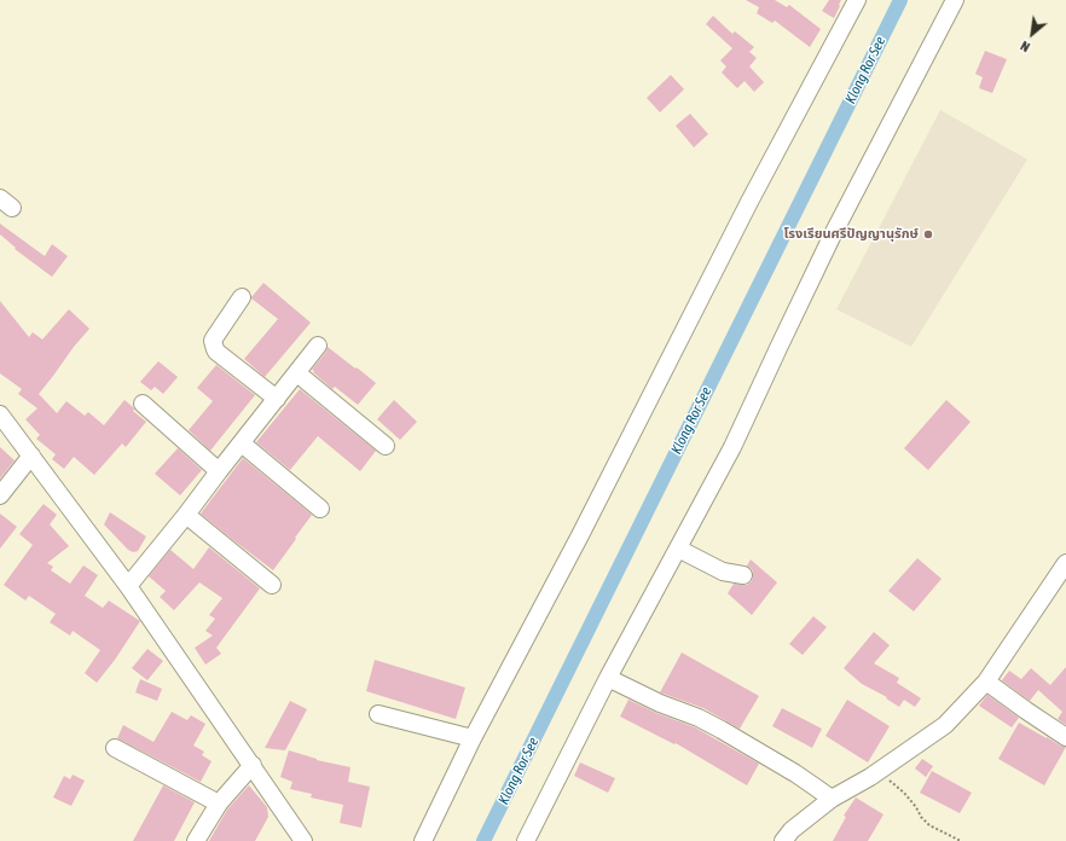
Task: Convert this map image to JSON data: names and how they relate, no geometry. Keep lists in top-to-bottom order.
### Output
{
  "water": ["Klong Ror See"],
  "places": ["โรงเรียนศรีปัญญานุรักษ์"],
  "north": "bottom left"
}
